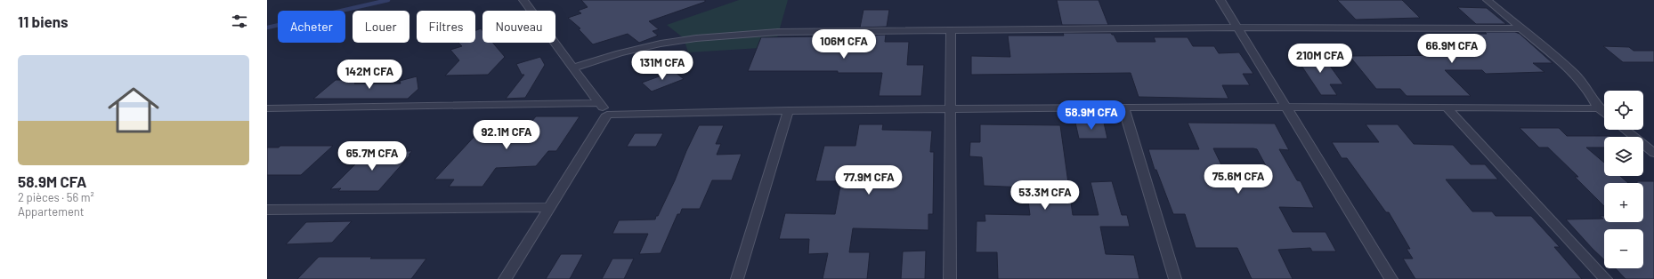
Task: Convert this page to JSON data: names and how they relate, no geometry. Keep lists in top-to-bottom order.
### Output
{
  "page": {
    "heading": "11 biens",
    "chip": [
      "Acheter",
      "Louer",
      "Filtres",
      "Nouveau"
    ],
    "price": [
      "106M CFA",
      "66.9M CFA",
      "210M CFA",
      "131M CFA",
      "142M CFA",
      "58.9M CFA",
      "92.1M CFA",
      "65.7M CFA",
      "75.6M CFA",
      "77.9M CFA",
      "53.3M CFA"
    ],
    "list": [
      {
        "name": "58.9M CFA",
        "note": "2 pièces · 56 m² · Appartement"
      }
    ],
    "map_buttons": ["+", "−"]
  }
}
